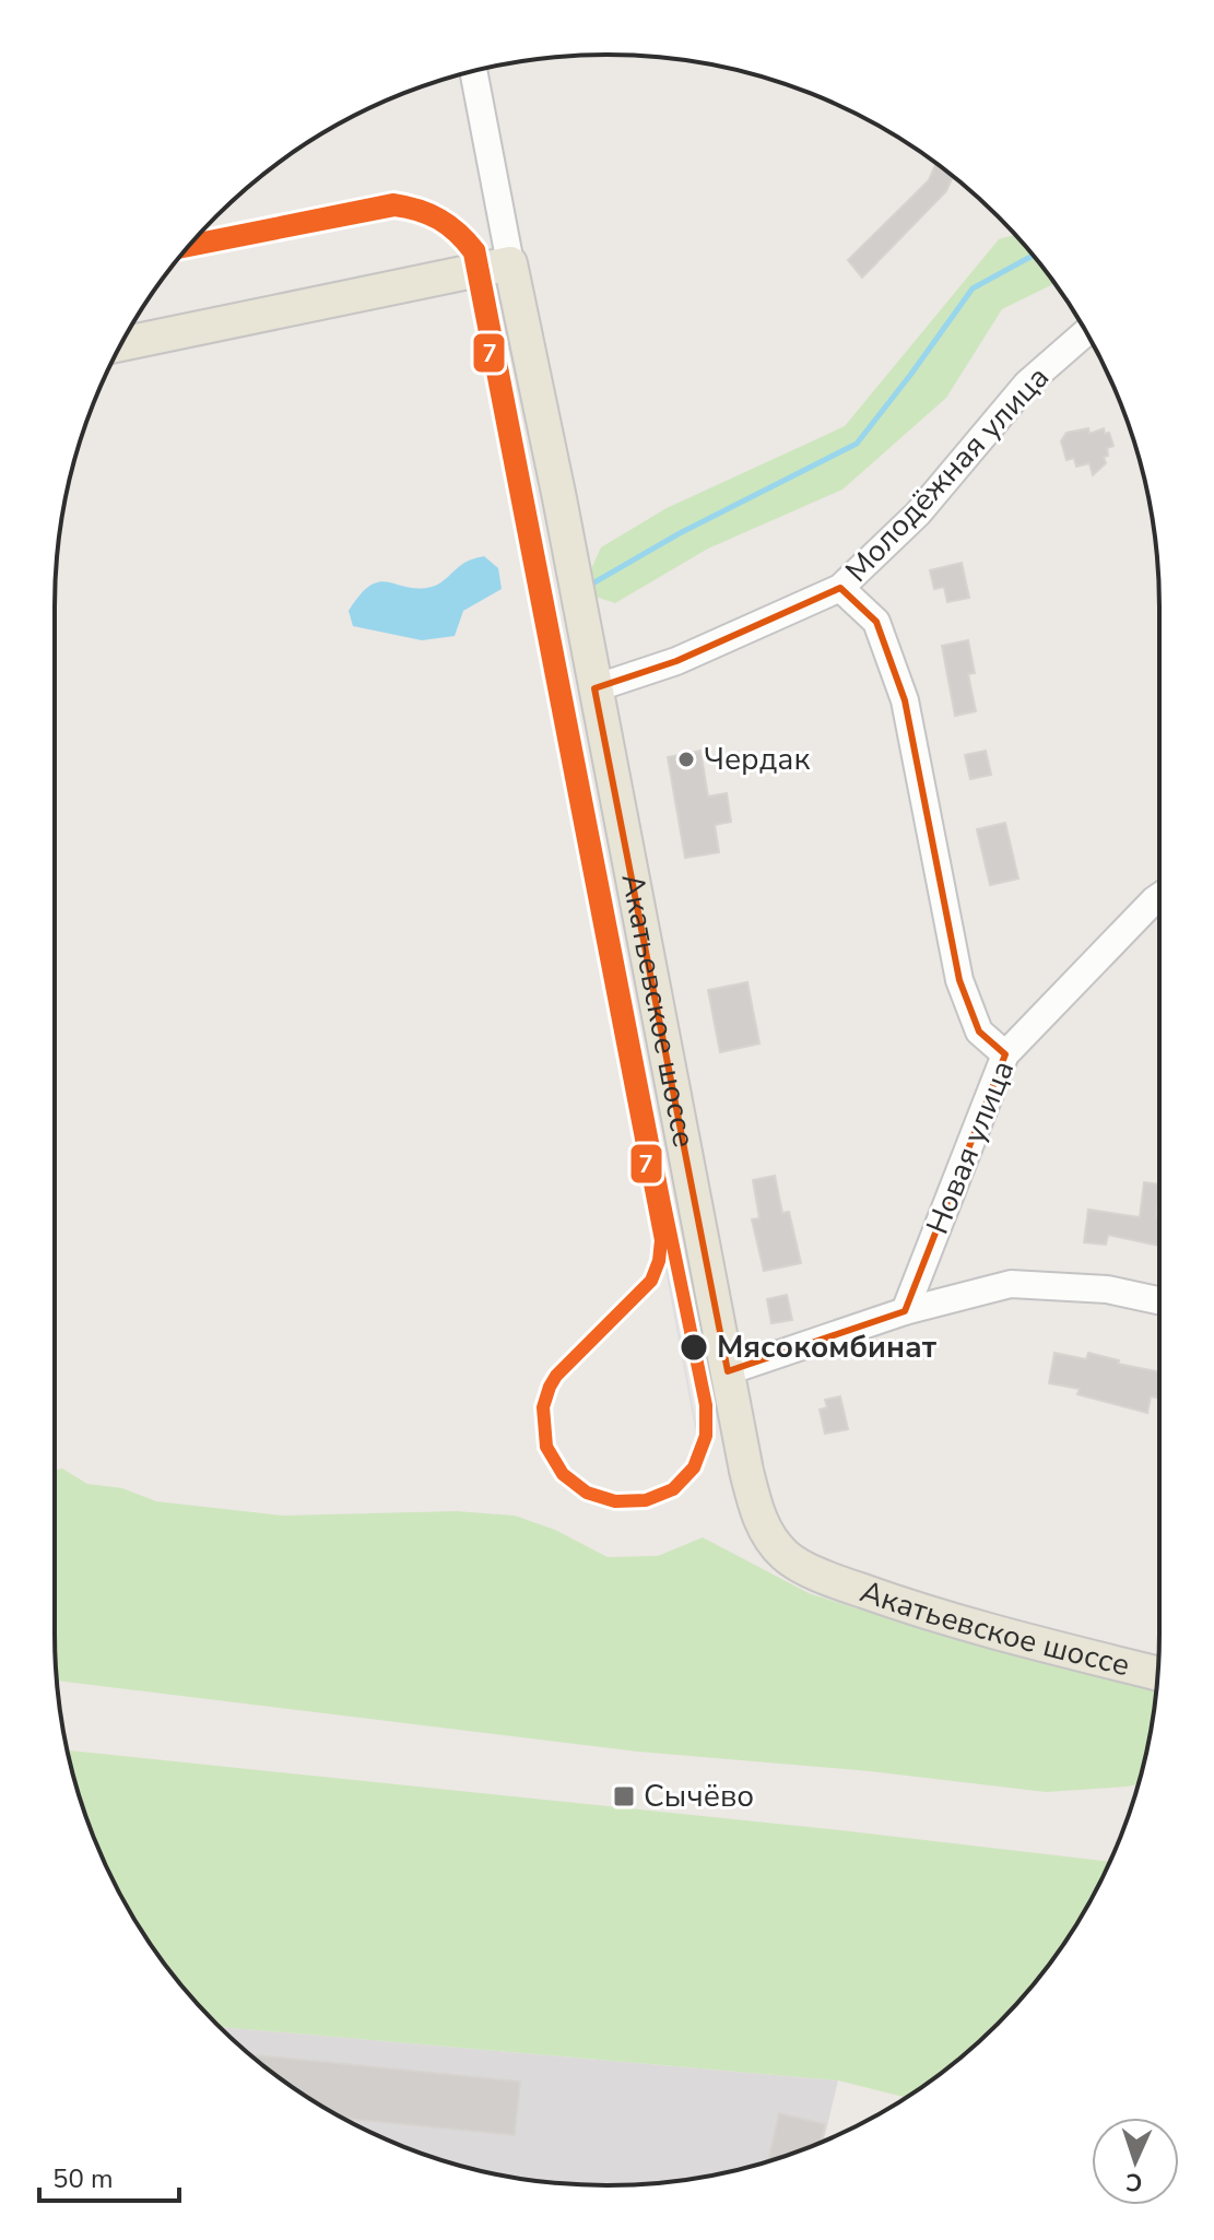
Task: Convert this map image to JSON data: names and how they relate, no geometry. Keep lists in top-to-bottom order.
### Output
{
  "streets": {
    "main road": ["Акатьевское шоссе"],
    "street": ["Молодёжная улица", "Новая улица"]
  },
  "crossings": [
    ["Молодёжная улица", "Акатьевское шоссе"]
  ],
  "places": {
    "other": ["Чердак", "Мясокомбинат"],
    "transit": ["Сычёво"]
  },
  "lines": ["transit line 7"],
  "scale_bar": "50 m",
  "north": "bottom"
}
